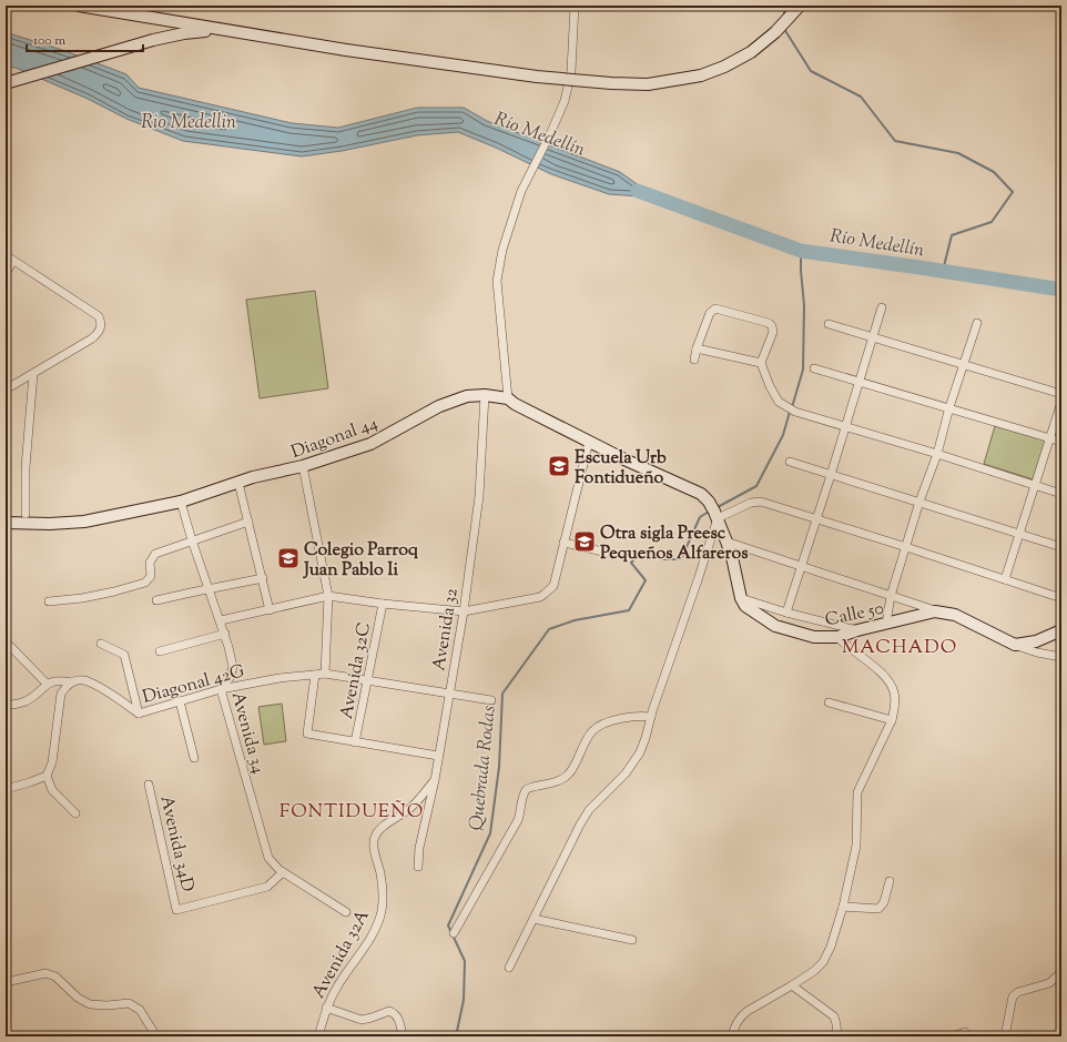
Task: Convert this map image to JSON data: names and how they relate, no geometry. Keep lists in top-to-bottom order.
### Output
{
  "streets": {
    "main road": ["Diagonal 44", "Calle 50"],
    "street": [
      "Avenida 32",
      "Avenida 32C",
      "Diagonal 42G",
      "Avenida 34",
      "Avenida 34D",
      "Avenida 32A"
    ]
  },
  "crossings": [
    ["Diagonal 44", "Avenida 32"],
    ["Diagonal 44", "Avenida 34"],
    ["Avenida 32", "Diagonal 42G"],
    ["Avenida 32", "Avenida 32A"],
    ["Avenida 32C", "Diagonal 42G"],
    ["Diagonal 42G", "Avenida 34"],
    ["Avenida 34", "Avenida 34D"]
  ],
  "districts": ["MACHADO", "FONTIDUEÑO"],
  "water": ["Rio Medellin", "Río Medellín", "Quebrada Rodas"],
  "places": {
    "school or university": ["Escuela Urb Fontidueño", "Otra sigla Preesc Pequeños Alfareros", "Colegio Parroq Juan Pablo Ii"]
  },
  "scale_bar": "100 m"
}
